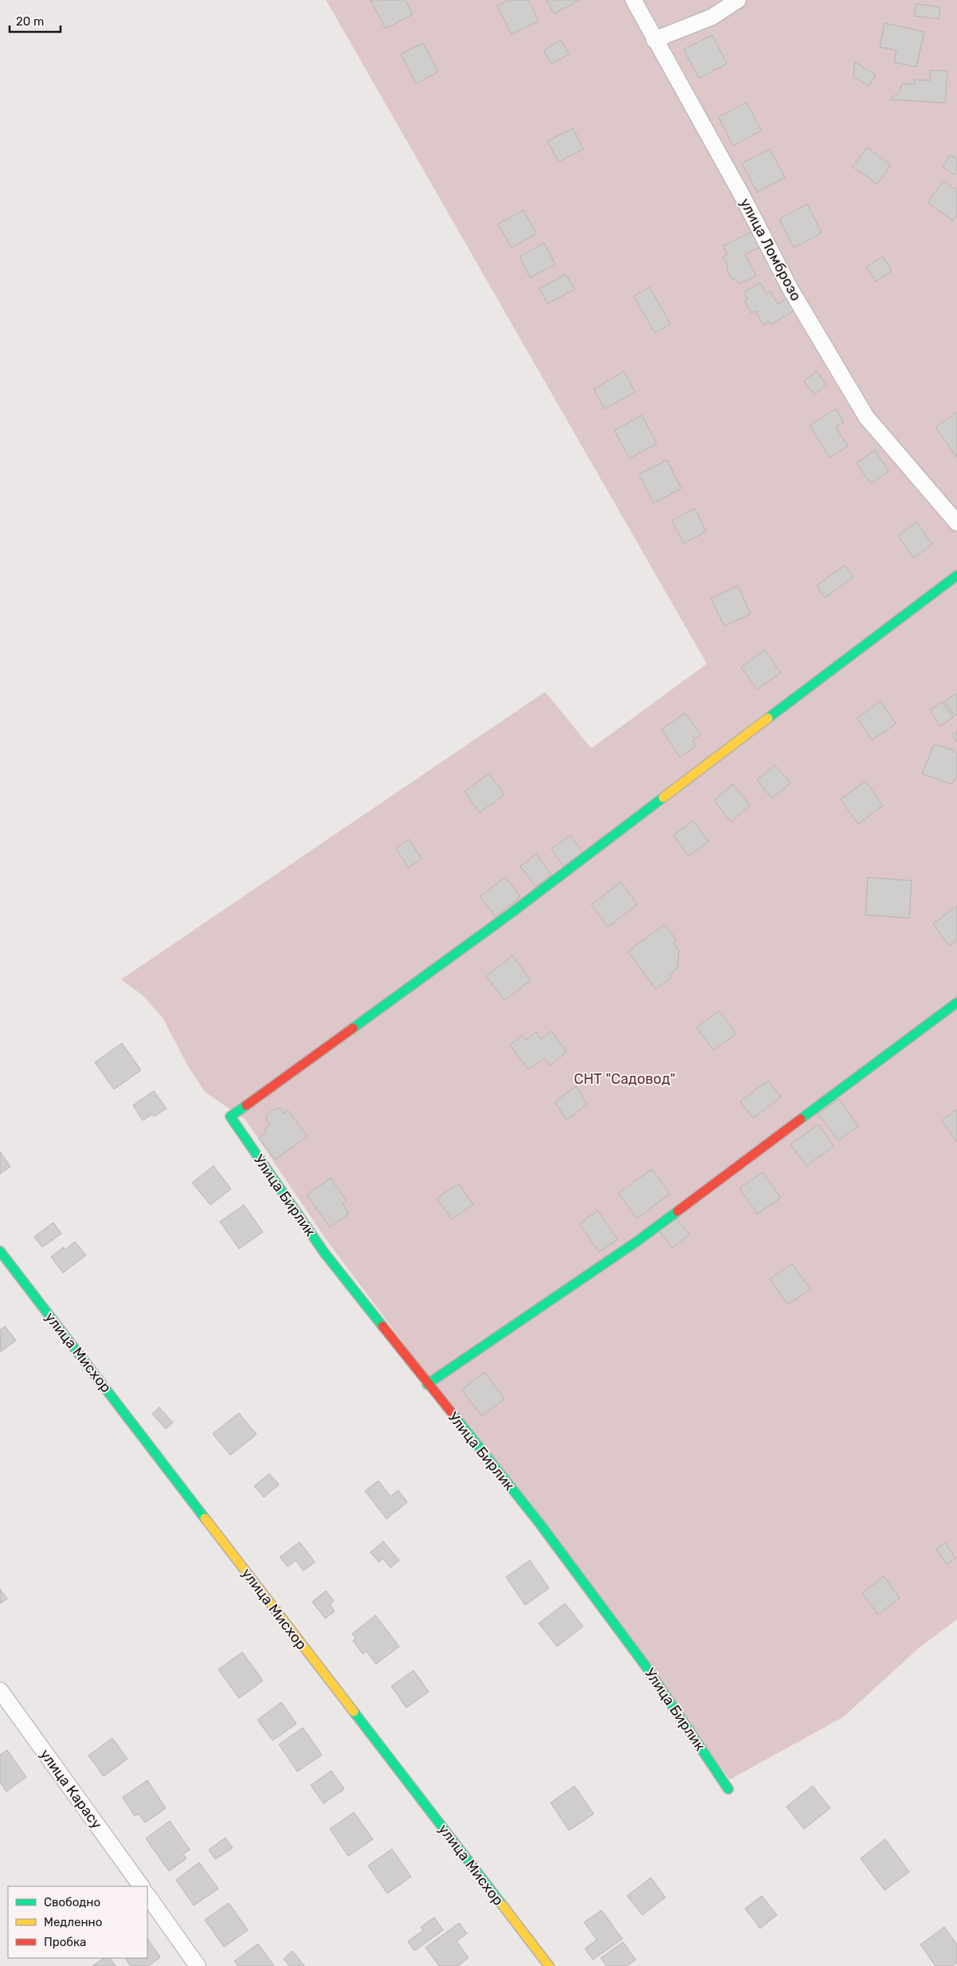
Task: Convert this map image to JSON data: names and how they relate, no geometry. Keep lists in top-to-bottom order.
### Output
{
  "streets": {
    "street": [
      "улица Ломброзо",
      "Улица Бирлик",
      "улица Мисхор",
      "улица Карасу"
    ]
  },
  "parks": ["СНТ \"Садовод\""],
  "legend": ["Свободно", "Медленно", "Пробка"],
  "scale_bar": "20 m"
}
